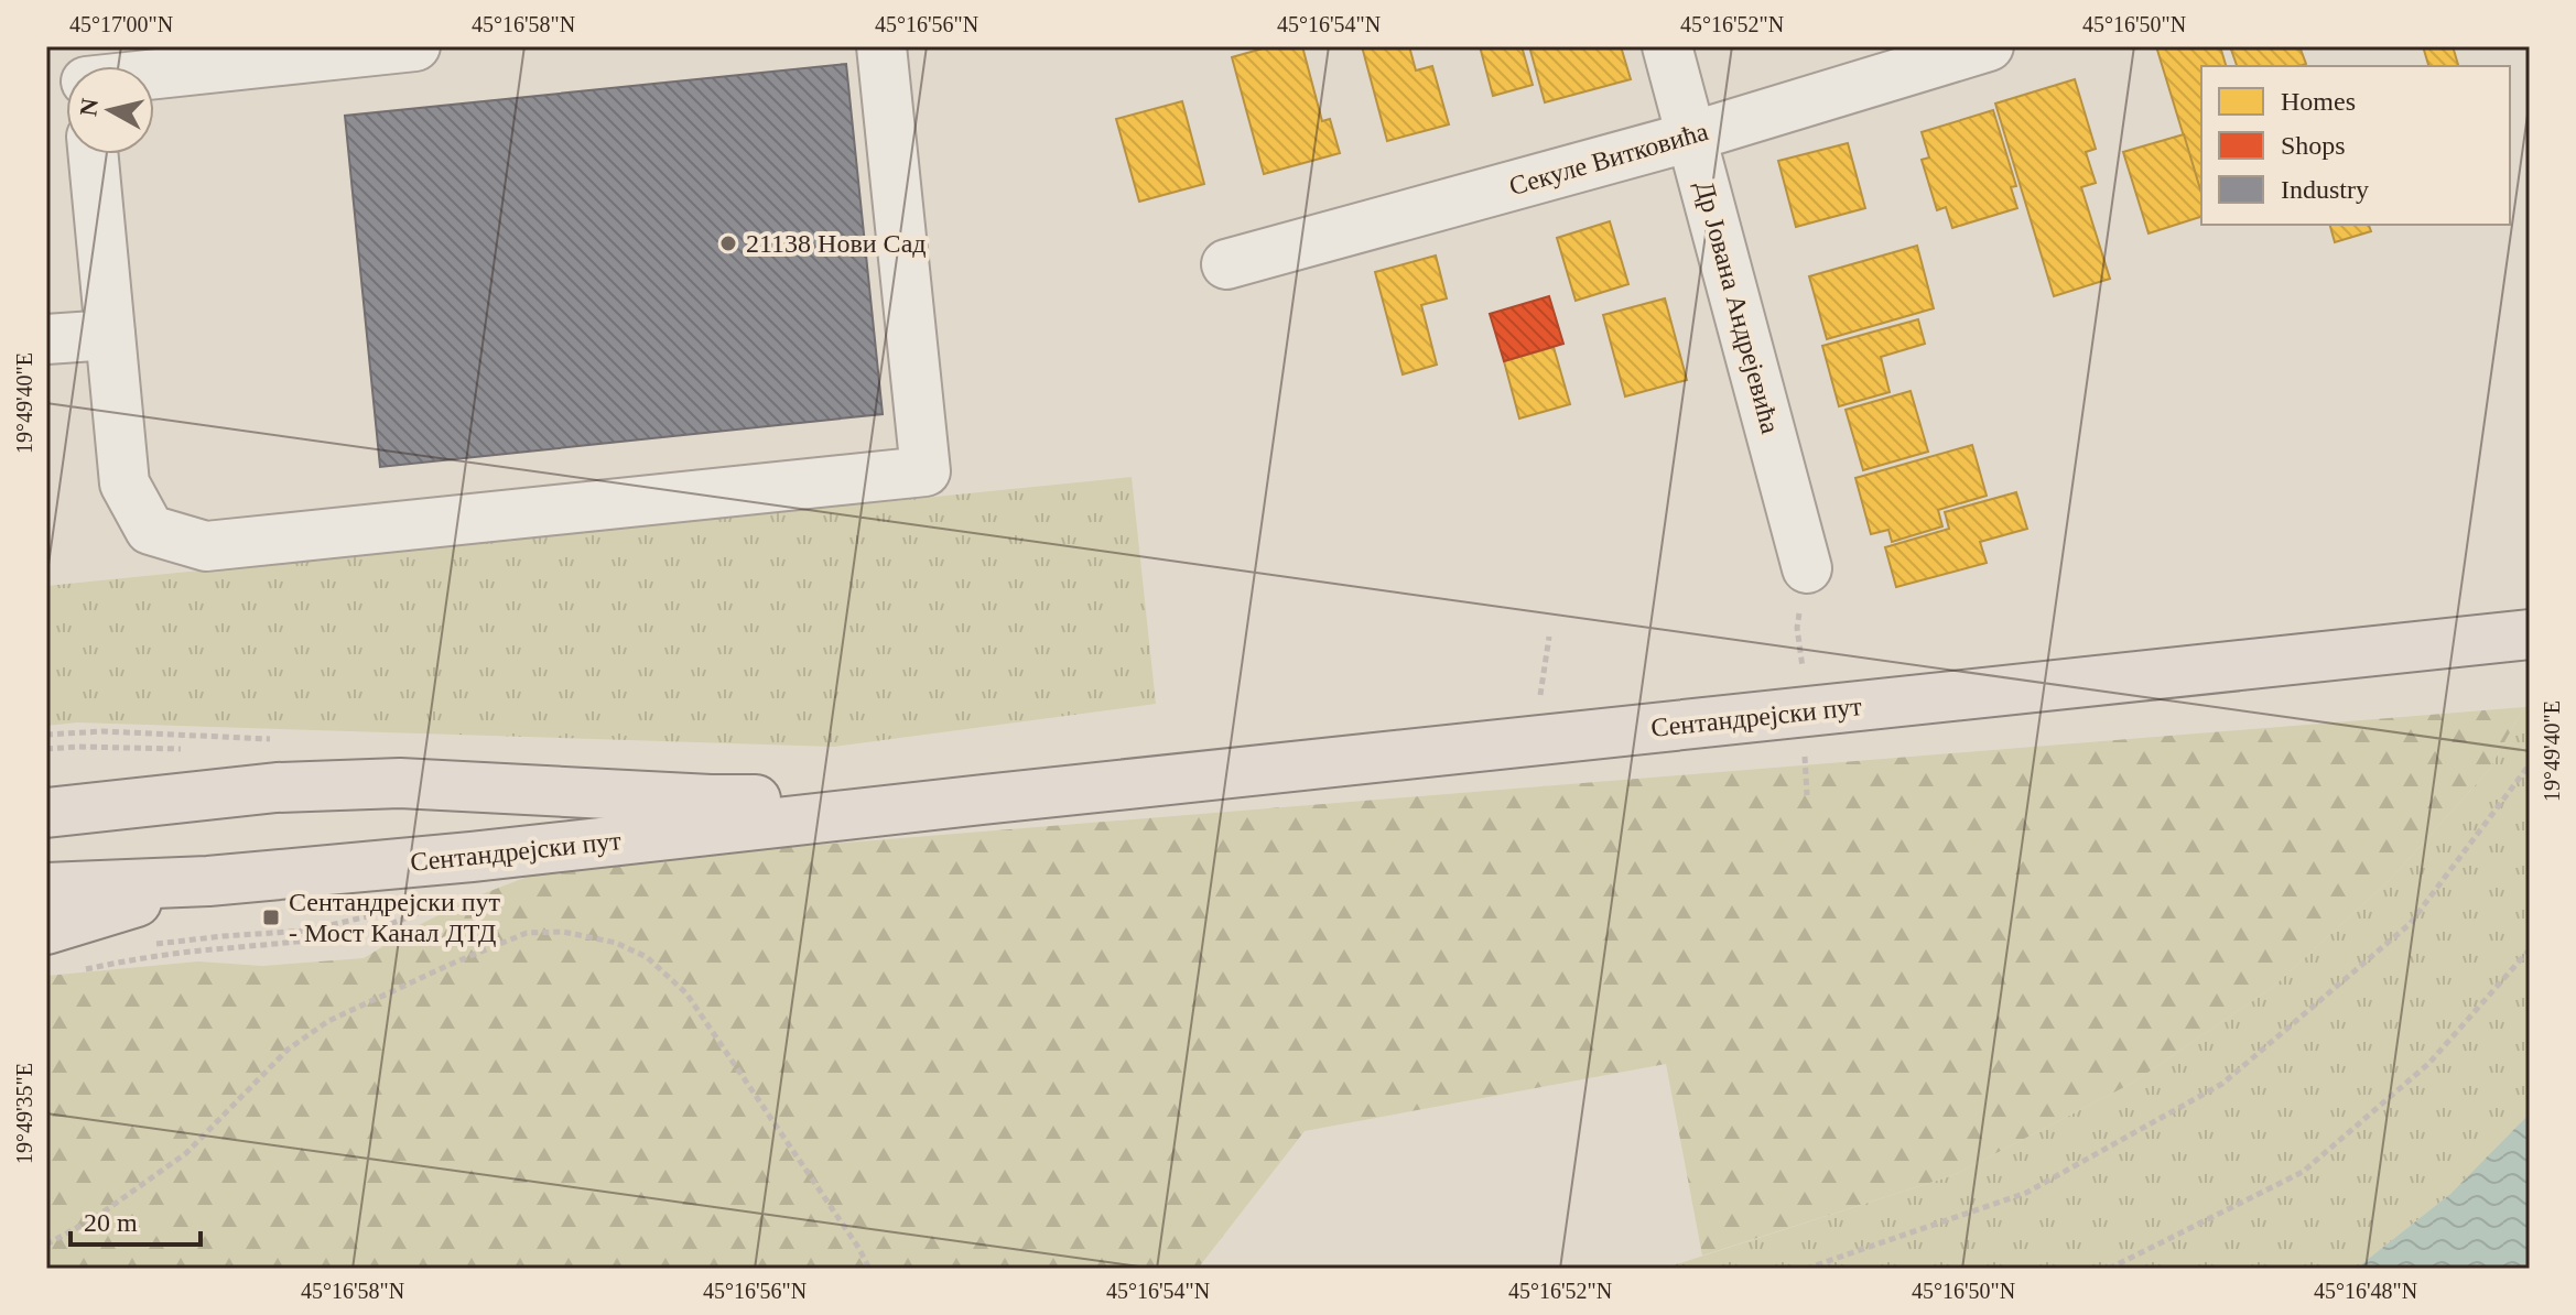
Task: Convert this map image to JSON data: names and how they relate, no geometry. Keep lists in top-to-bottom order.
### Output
{
  "streets": {
    "main road": ["Сентандрејски пут"],
    "street": ["Секуле Витковића", "Др Јована Андрејевића"]
  },
  "crossings": [
    ["Секуле Витковића", "Др Јована Андрејевића"]
  ],
  "places": {
    "other": ["21138 Нови Сад"],
    "transit": ["Сентандрејски пут - Мост Канал ДТД"]
  },
  "legend": ["Homes", "Shops", "Industry"],
  "scale_bar": "20 m",
  "north": "left",
  "coordinates": [
    "45°17'00\"N",
    "45°16'58\"N",
    "45°16'56\"N",
    "45°16'54\"N",
    "45°16'52\"N",
    "45°16'50\"N",
    "19°49'40\"E",
    "19°49'35\"E",
    "45°16'48\"N"
  ]
}
